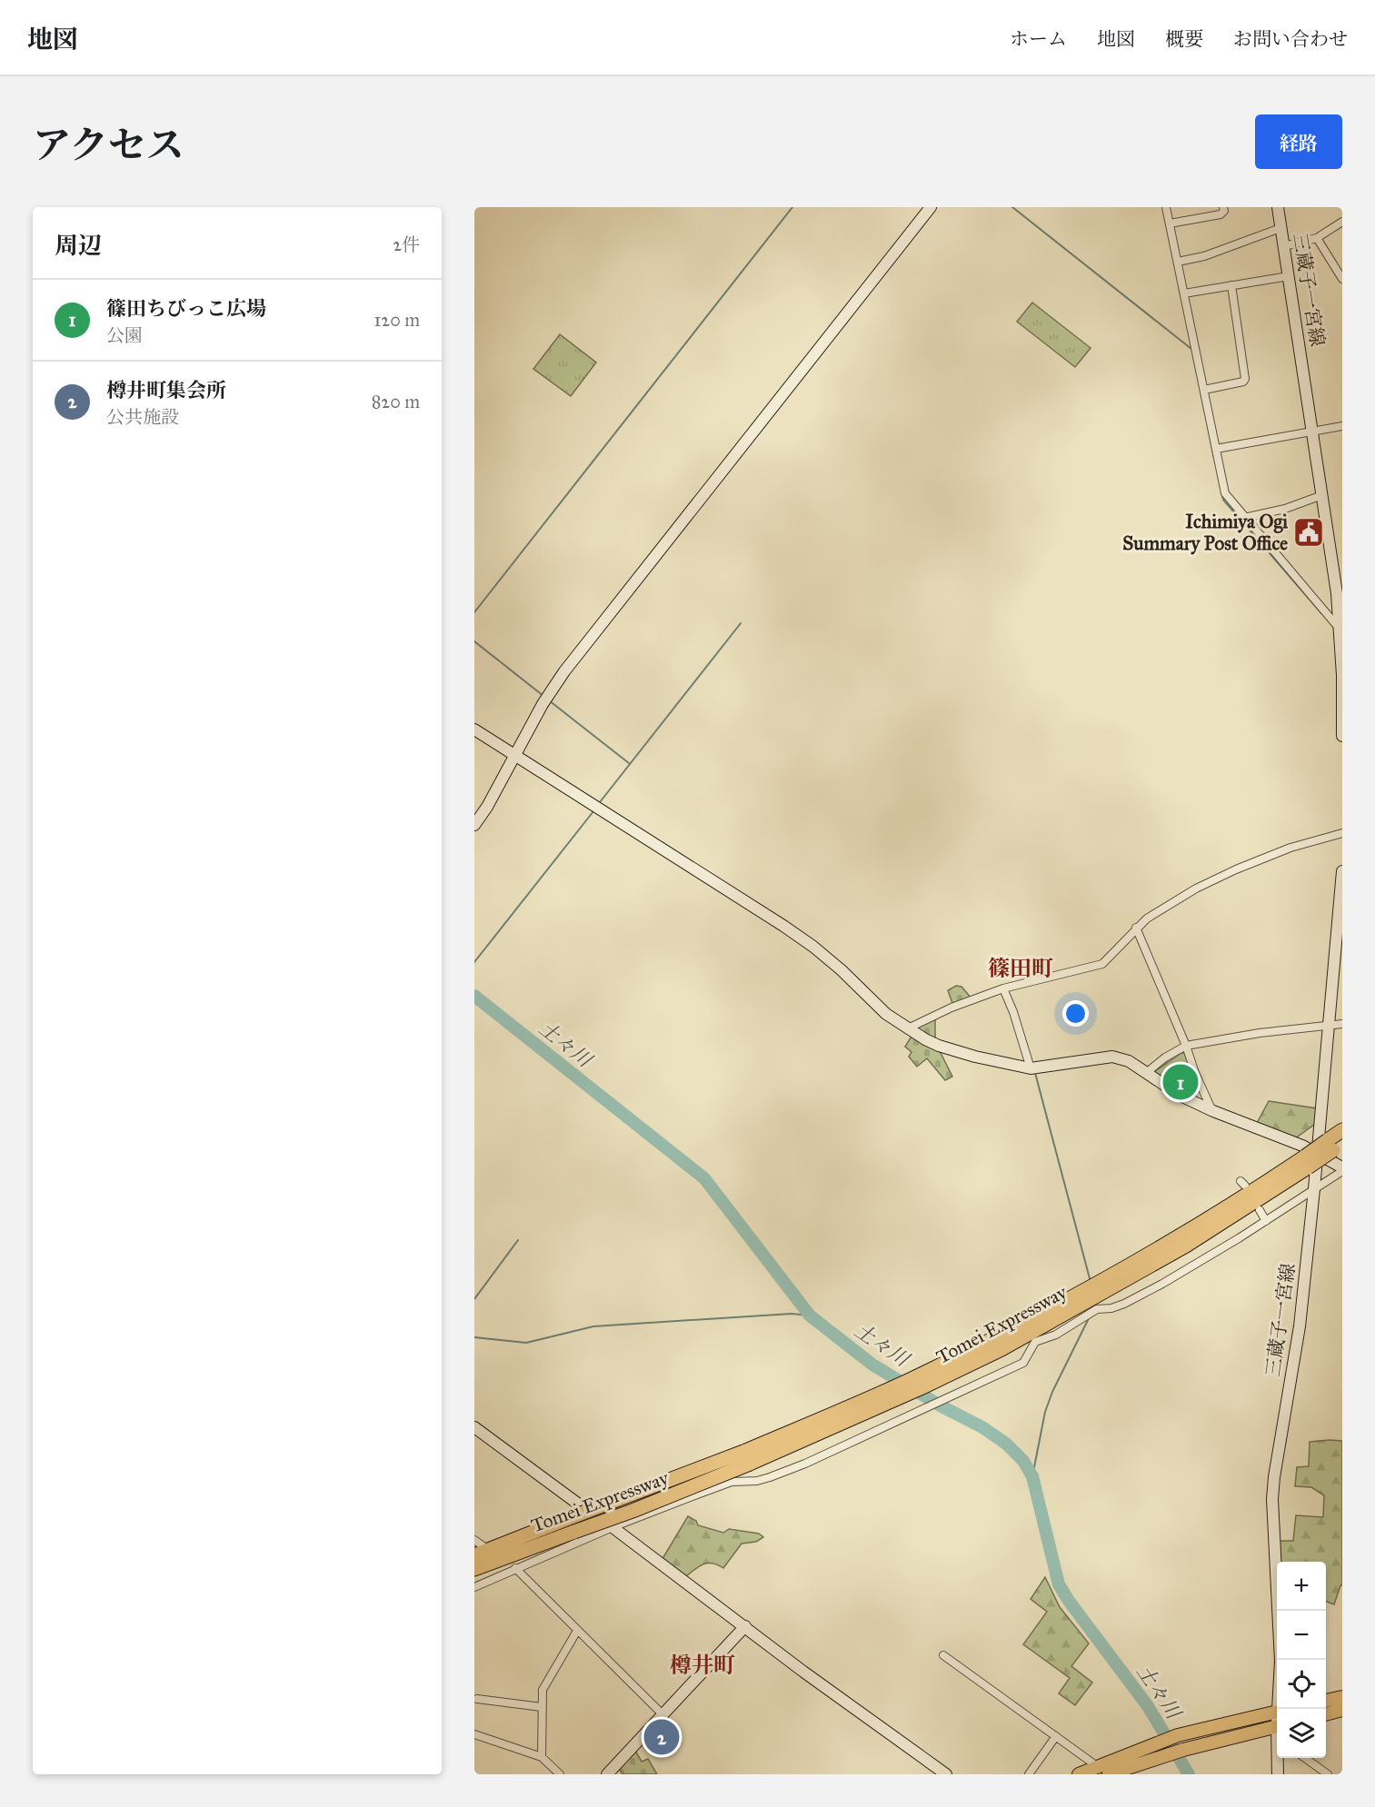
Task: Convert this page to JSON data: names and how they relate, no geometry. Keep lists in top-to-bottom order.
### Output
{
  "streets": {
    "highway": ["Tomei Expressway"],
    "street": ["三蔵子一宮線"]
  },
  "crossings": [
    ["三蔵子一宮線", "Tomei Expressway"]
  ],
  "districts": ["篠田町", "樽井町"],
  "water": ["土々川"],
  "places": {
    "public building": ["Ichimiya Ogi Summary Post Office"]
  },
  "page": {
    "header": "地図",
    "nav": [
      "ホーム",
      "地図",
      "概要",
      "お問い合わせ"
    ],
    "title": "アクセス",
    "buttons": "経路",
    "heading": ["周辺", "2件"],
    "list": [
      {
        "mark": "1",
        "name": "篠田ちびっこ広場",
        "note": "公園",
        "value": "120 m"
      },
      {
        "mark": "2",
        "name": "樽井町集会所",
        "note": "公共施設",
        "value": "820 m"
      }
    ],
    "pins": ["1", "2"],
    "map_buttons": ["+", "−"]
  }
}
